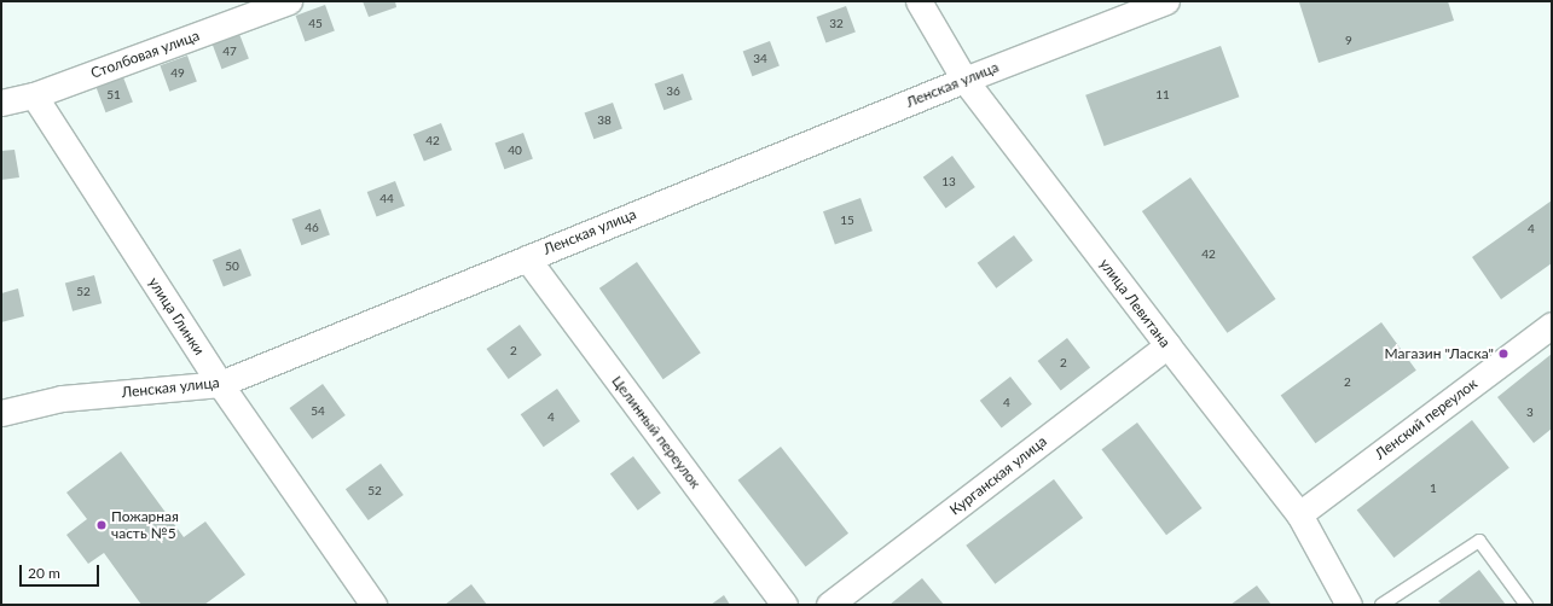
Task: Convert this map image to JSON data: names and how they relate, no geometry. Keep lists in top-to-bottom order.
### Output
{
  "streets": {
    "street": [
      "Столбовая улица",
      "Ленская улица",
      "улица Левитана",
      "улица Глинки",
      "Ленский переулок",
      "Целинный переулок",
      "Курганская улица"
    ]
  },
  "crossings": [
    ["Столбовая улица", "улица Глинки"],
    ["Ленская улица", "улица Левитана"],
    ["Ленская улица", "улица Глинки"],
    ["Ленская улица", "Целинный переулок"],
    ["улица Левитана", "Ленский переулок"],
    ["улица Левитана", "Курганская улица"]
  ],
  "places": ["Магазин \"Ласка\"", "Пожарная часть №5"],
  "house_numbers": [
    "45",
    "32",
    "9",
    "47",
    "34",
    "49",
    "36",
    "51",
    "11",
    "38",
    "42",
    "40",
    "13",
    "44",
    "15",
    "46",
    "4",
    "42",
    "50",
    "52",
    "2",
    "2",
    "2",
    "4",
    "54",
    "3",
    "4",
    "1",
    "52"
  ],
  "scale_bar": "20 m"
}
